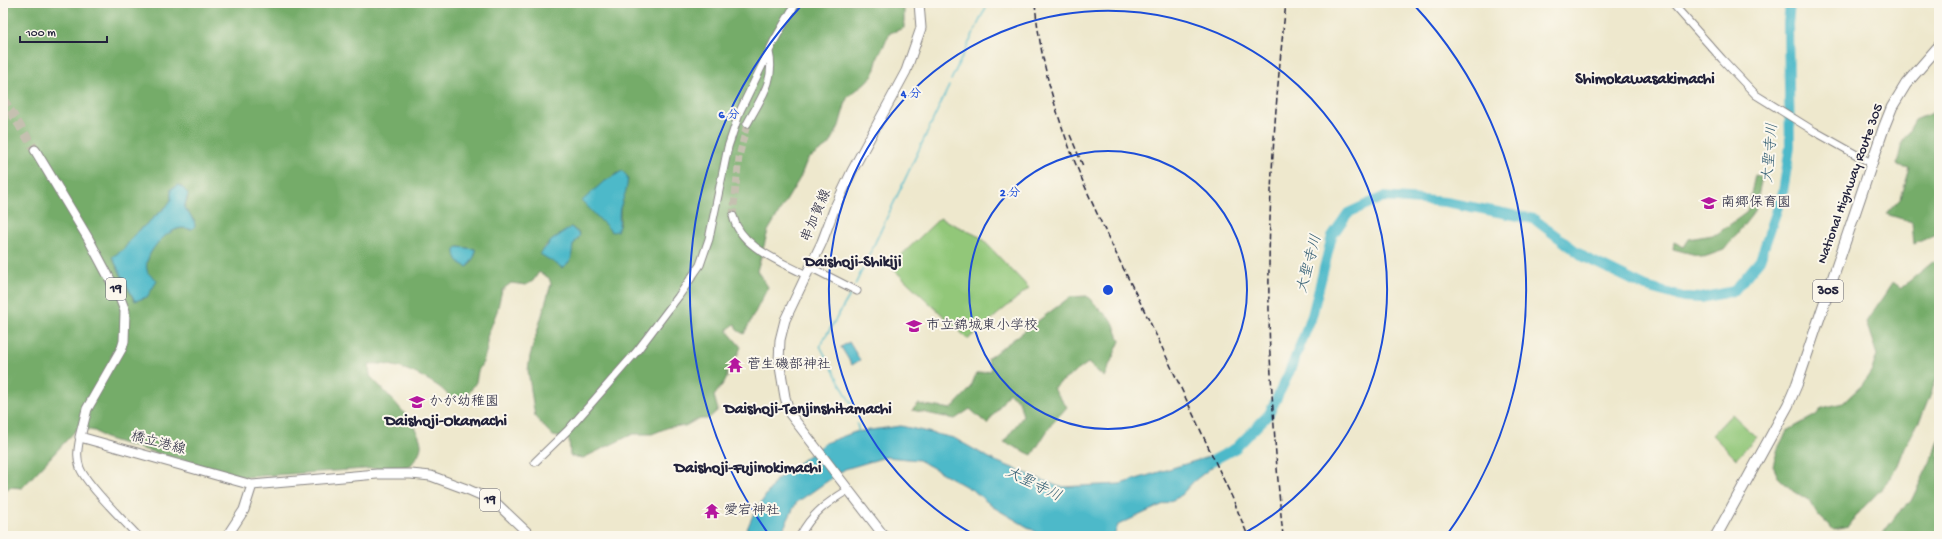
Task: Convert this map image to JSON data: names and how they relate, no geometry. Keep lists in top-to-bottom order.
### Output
{
  "streets": {
    "highway": ["National Highway Route 305", "305"],
    "main road": ["串加賀線", "19", "橋立港線"]
  },
  "crossings": [
    ["19", "橋立港線"]
  ],
  "districts": [
    "Shimokawasakimachi",
    "Daishoji-Shikiji",
    "Daishoji-Tenjinshitamachi",
    "Daishoji-Okamachi",
    "Daishoji-Fujinokimachi"
  ],
  "water": ["大聖寺川"],
  "places": {
    "school or university": ["南郷保育園", "市立錦城東小学校", "かが幼稚園"],
    "temple": ["菅生磯部神社", "愛宕神社"]
  },
  "scale_bar": "100 m",
  "rings": ["4 分", "6 分", "2 分"]
}
